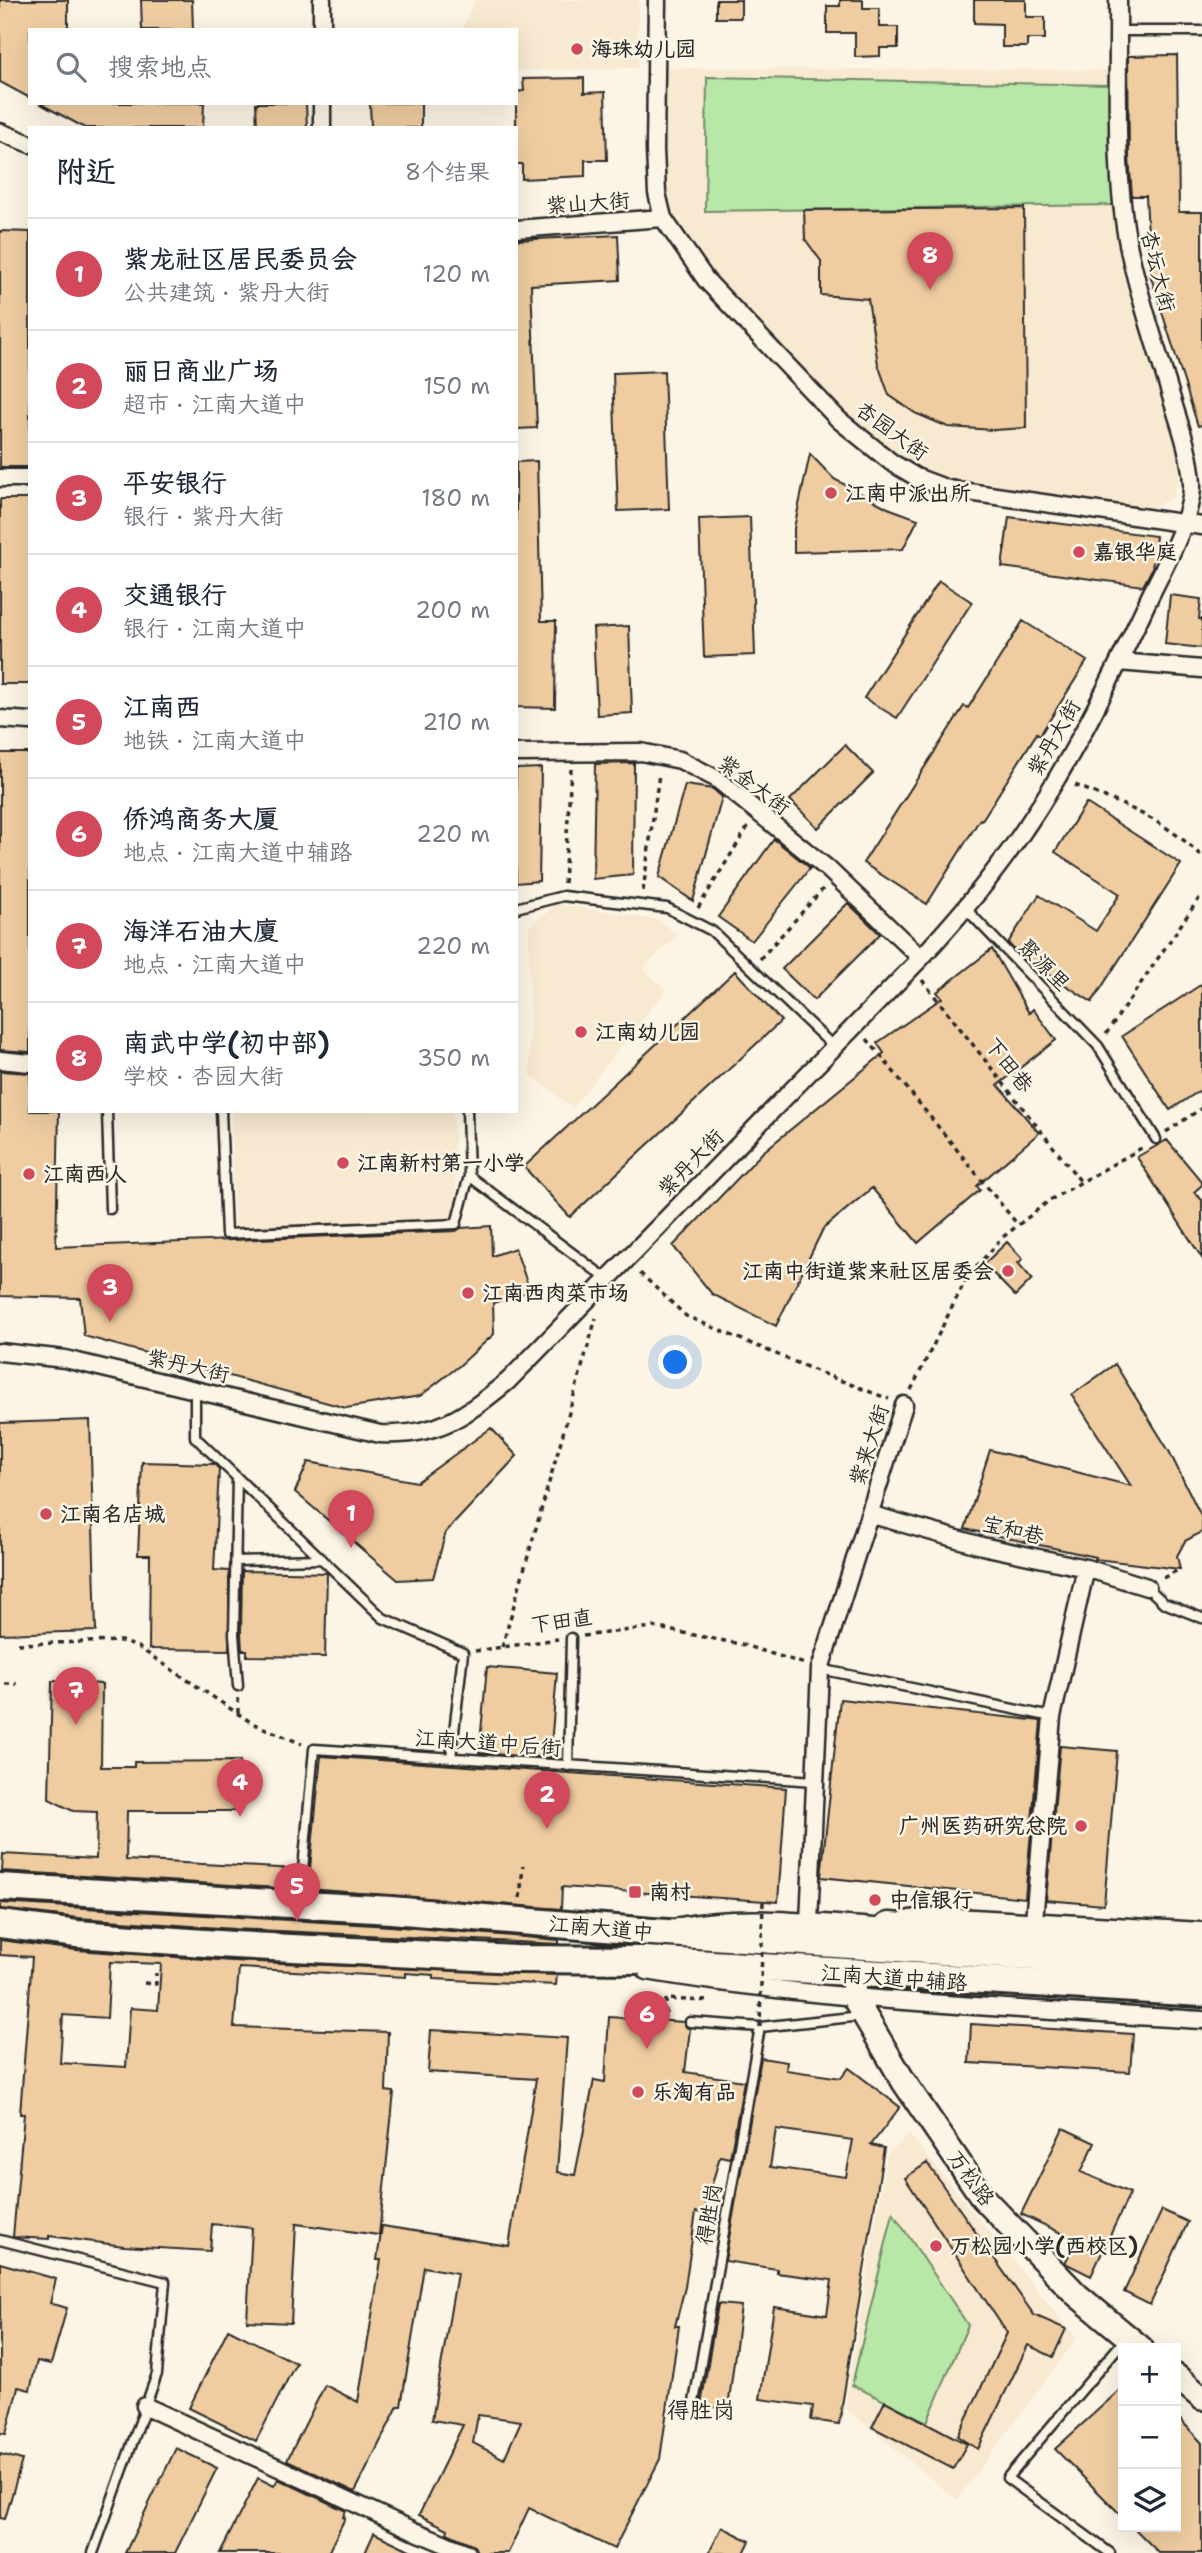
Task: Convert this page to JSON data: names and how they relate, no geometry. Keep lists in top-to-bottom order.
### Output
{
  "streets": {
    "main road": ["江南大道中"],
    "street": [
      "紫山大街",
      "杏坛大街",
      "杏园大街",
      "紫丹大街",
      "紫金大街",
      "紫来大街",
      "宝和巷",
      "江南大道中辅路",
      "万松路"
    ],
    "lane": ["聚源里", "江南大道中后街", "得胜岗"],
    "path": ["下田巷", "下田直"]
  },
  "crossings": [
    ["紫山大街", "杏园大街"],
    ["杏坛大街", "杏园大街"],
    ["杏坛大街", "紫丹大街"],
    ["杏园大街", "紫丹大街"],
    ["紫丹大街", "紫金大街"],
    ["紫丹大街", "聚源里"],
    ["紫丹大街", "下田巷"],
    ["紫金大街", "下田巷"],
    ["聚源里", "紫来大街"],
    ["下田巷", "紫来大街"],
    ["紫来大街", "宝和巷"],
    ["紫来大街", "下田直"],
    ["紫来大街", "江南大道中后街"],
    ["江南大道中", "江南大道中辅路"],
    ["江南大道中", "万松路"],
    ["江南大道中辅路", "万松路"]
  ],
  "districts": ["得胜岗"],
  "places": {
    "other": [
      "海珠幼儿园",
      "江南中派出所",
      "嘉银华庭",
      "江南幼儿园",
      "江南新村第一小学",
      "江南西人",
      "江南中街道紫来社区居委会",
      "江南西肉菜市场",
      "江南名店城",
      "广州医药研究总院",
      "中信银行",
      "乐淘有品",
      "万松园小学(西校区)"
    ],
    "transit": ["南村"]
  },
  "page": {
    "search": "搜索地点",
    "heading": ["附近", "8个结果"],
    "list": [
      {
        "mark": "1",
        "name": "紫龙社区居民委员会",
        "note": "公共建筑 · 紫丹大街",
        "value": "120 m"
      },
      {
        "mark": "2",
        "name": "丽日商业广场",
        "note": "超市 · 江南大道中",
        "value": "150 m"
      },
      {
        "mark": "3",
        "name": "平安银行",
        "note": "银行 · 紫丹大街",
        "value": "180 m"
      },
      {
        "mark": "4",
        "name": "交通银行",
        "note": "银行 · 江南大道中",
        "value": "200 m"
      },
      {
        "mark": "5",
        "name": "江南西",
        "note": "地铁 · 江南大道中",
        "value": "210 m"
      },
      {
        "mark": "6",
        "name": "侨鸿商务大厦",
        "note": "地点 · 江南大道中辅路",
        "value": "220 m"
      },
      {
        "mark": "7",
        "name": "海洋石油大廈",
        "note": "地点 · 江南大道中",
        "value": "220 m"
      },
      {
        "mark": "8",
        "name": "南武中学(初中部)",
        "note": "学校 · 杏园大街",
        "value": "350 m"
      }
    ],
    "pins": [
      "8",
      "3",
      "1",
      "7",
      "4",
      "2",
      "5",
      "6"
    ],
    "map_buttons": ["+", "−"]
  }
}
